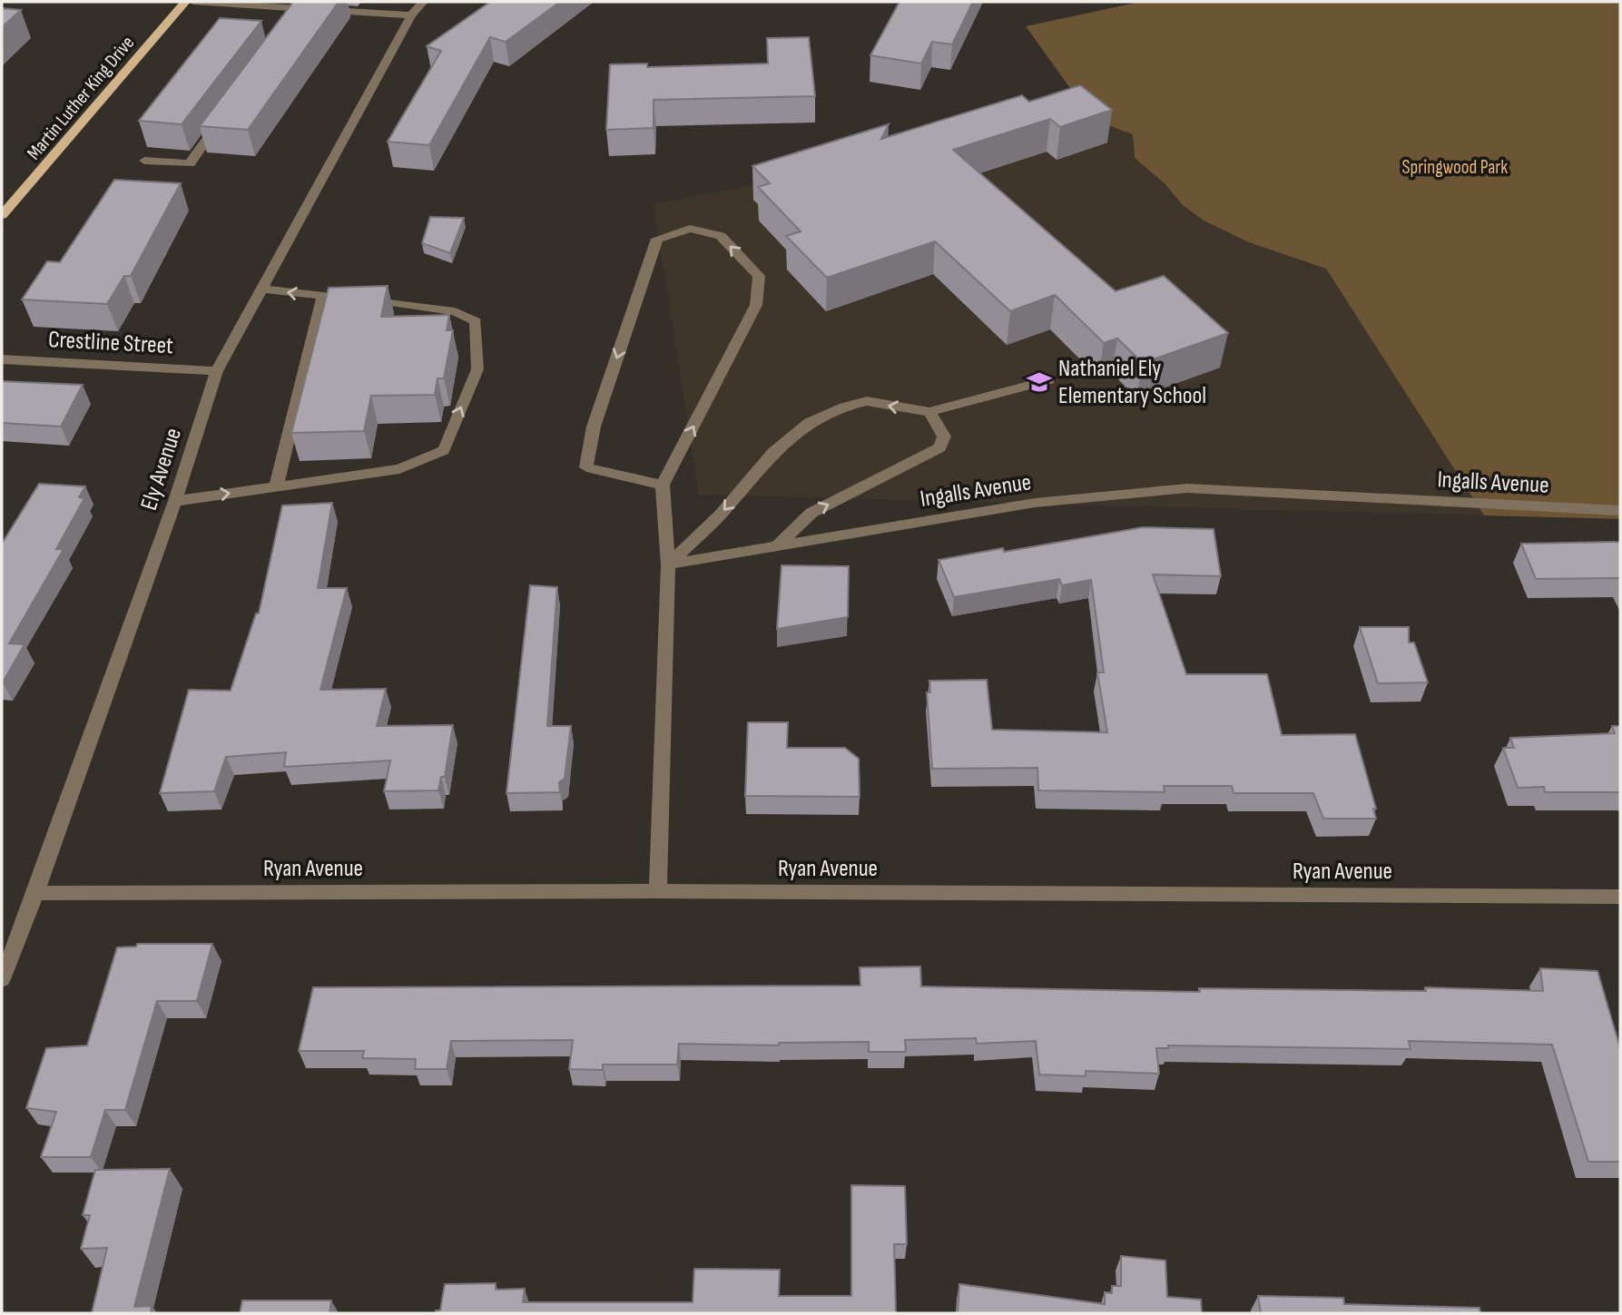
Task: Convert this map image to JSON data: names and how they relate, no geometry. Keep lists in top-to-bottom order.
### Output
{
  "streets": {
    "main road": ["Martin Luther King Drive"],
    "street": [
      "Crestline Street",
      "Ely Avenue",
      "Ingalls Avenue",
      "Ryan Avenue"
    ]
  },
  "crossings": [
    ["Crestline Street", "Ely Avenue"],
    ["Ely Avenue", "Ryan Avenue"]
  ],
  "parks": ["Springwood Park"],
  "places": {
    "school or university": ["Nathaniel Ely Elementary School"]
  }
}
